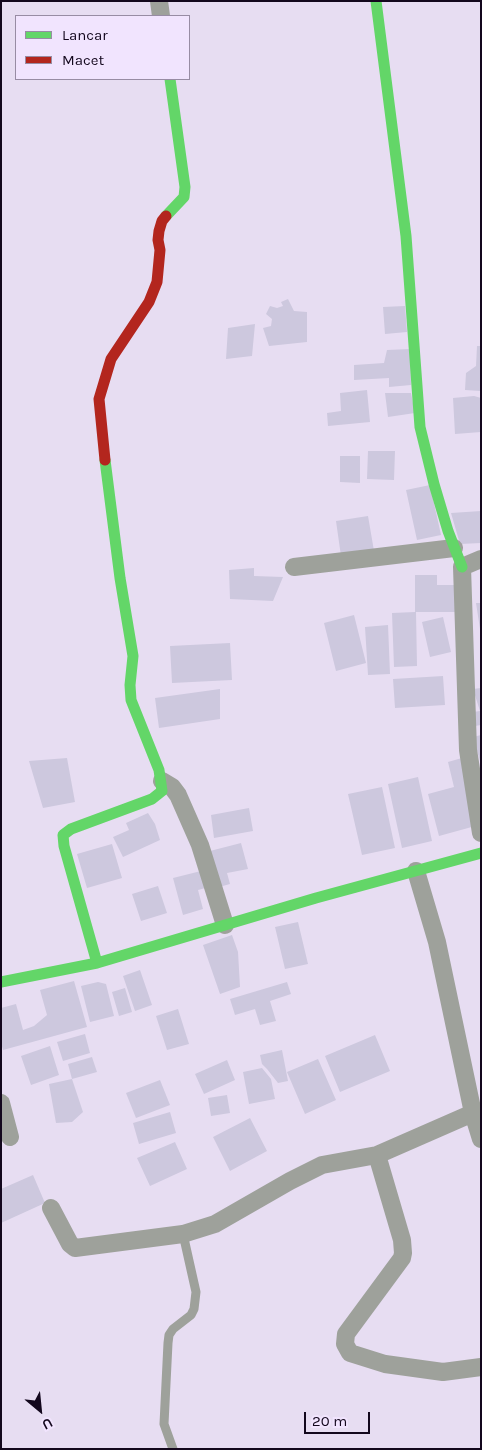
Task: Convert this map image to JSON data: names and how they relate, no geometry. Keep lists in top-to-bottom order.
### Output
{
  "legend": ["Lancar", "Macet"],
  "scale_bar": "20 m",
  "north": "bottom right"
}
